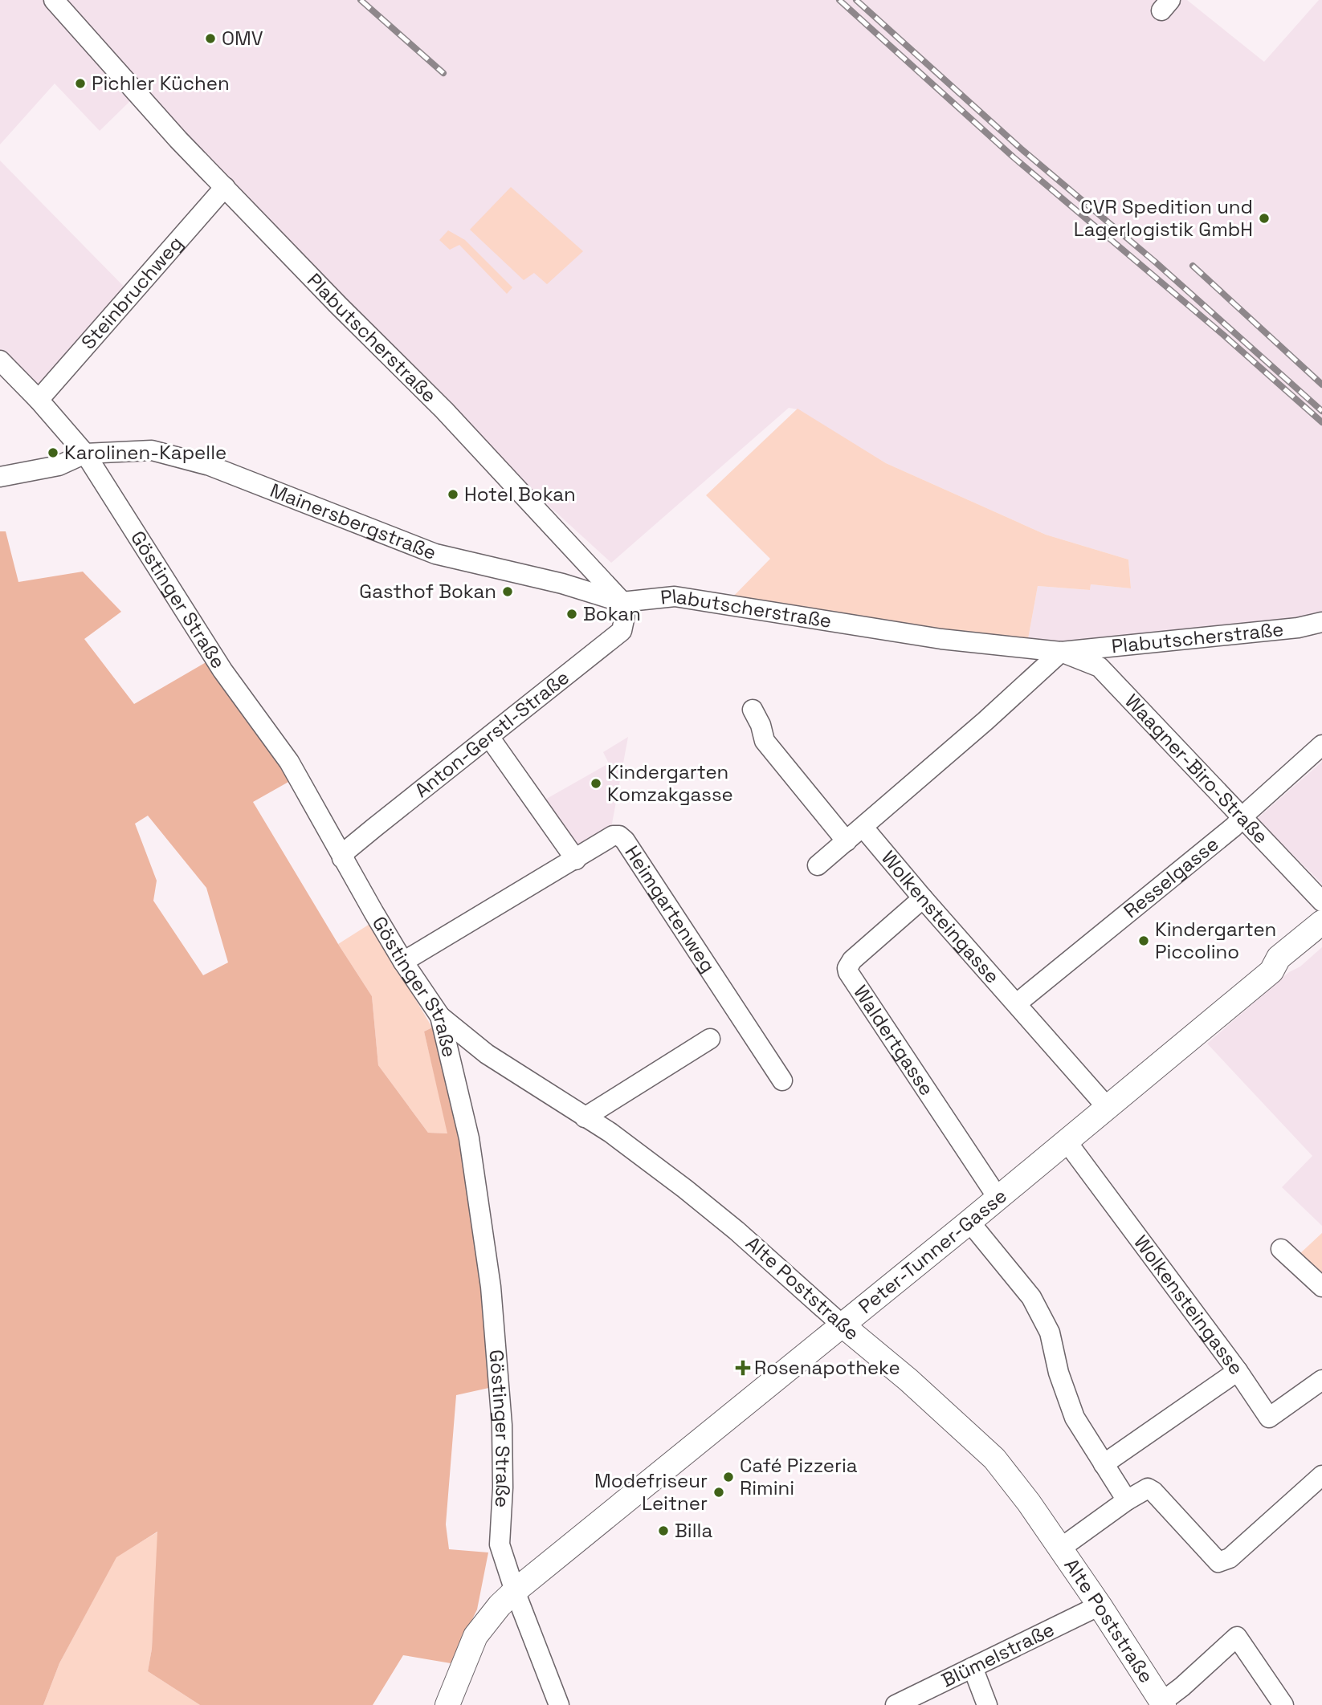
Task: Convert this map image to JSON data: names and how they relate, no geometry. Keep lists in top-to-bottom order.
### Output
{
  "streets": {
    "main road": ["Peter-Tunner-Gasse", "Alte Poststraße"],
    "street": [
      "Steinbruchweg",
      "Plabutscherstraße",
      "Mainersbergstraße",
      "Göstinger Straße",
      "Anton-Gerstl-Straße",
      "Waagner-Biro-Straße",
      "Resselgasse",
      "Heimgartenweg",
      "Wolkensteingasse",
      "Waldertgasse",
      "Blümelstraße"
    ]
  },
  "crossings": [
    ["Steinbruchweg", "Plabutscherstraße"],
    ["Steinbruchweg", "Göstinger Straße"],
    ["Plabutscherstraße", "Mainersbergstraße"],
    ["Plabutscherstraße", "Anton-Gerstl-Straße"],
    ["Plabutscherstraße", "Waagner-Biro-Straße"],
    ["Mainersbergstraße", "Göstinger Straße"],
    ["Mainersbergstraße", "Anton-Gerstl-Straße"],
    ["Göstinger Straße", "Anton-Gerstl-Straße"],
    ["Göstinger Straße", "Heimgartenweg"],
    ["Göstinger Straße", "Peter-Tunner-Gasse"],
    ["Göstinger Straße", "Alte Poststraße"],
    ["Waagner-Biro-Straße", "Resselgasse"],
    ["Resselgasse", "Wolkensteingasse"],
    ["Wolkensteingasse", "Waldertgasse"],
    ["Wolkensteingasse", "Peter-Tunner-Gasse"],
    ["Waldertgasse", "Peter-Tunner-Gasse"],
    ["Peter-Tunner-Gasse", "Alte Poststraße"],
    ["Alte Poststraße", "Blümelstraße"]
  ],
  "places": {
    "other": [
      "OMV",
      "Pichler Küchen",
      "CVR Spedition und Lagerlogistik GmbH",
      "Karolinen-Kapelle",
      "Hotel Bokan",
      "Gasthof Bokan",
      "Bokan",
      "Kindergarten Komzakgasse",
      "Kindergarten Piccolino",
      "Café Pizzeria Rimini",
      "Modefriseur Leitner",
      "Billa"
    ],
    "health": ["Rosenapotheke"]
  }
}
